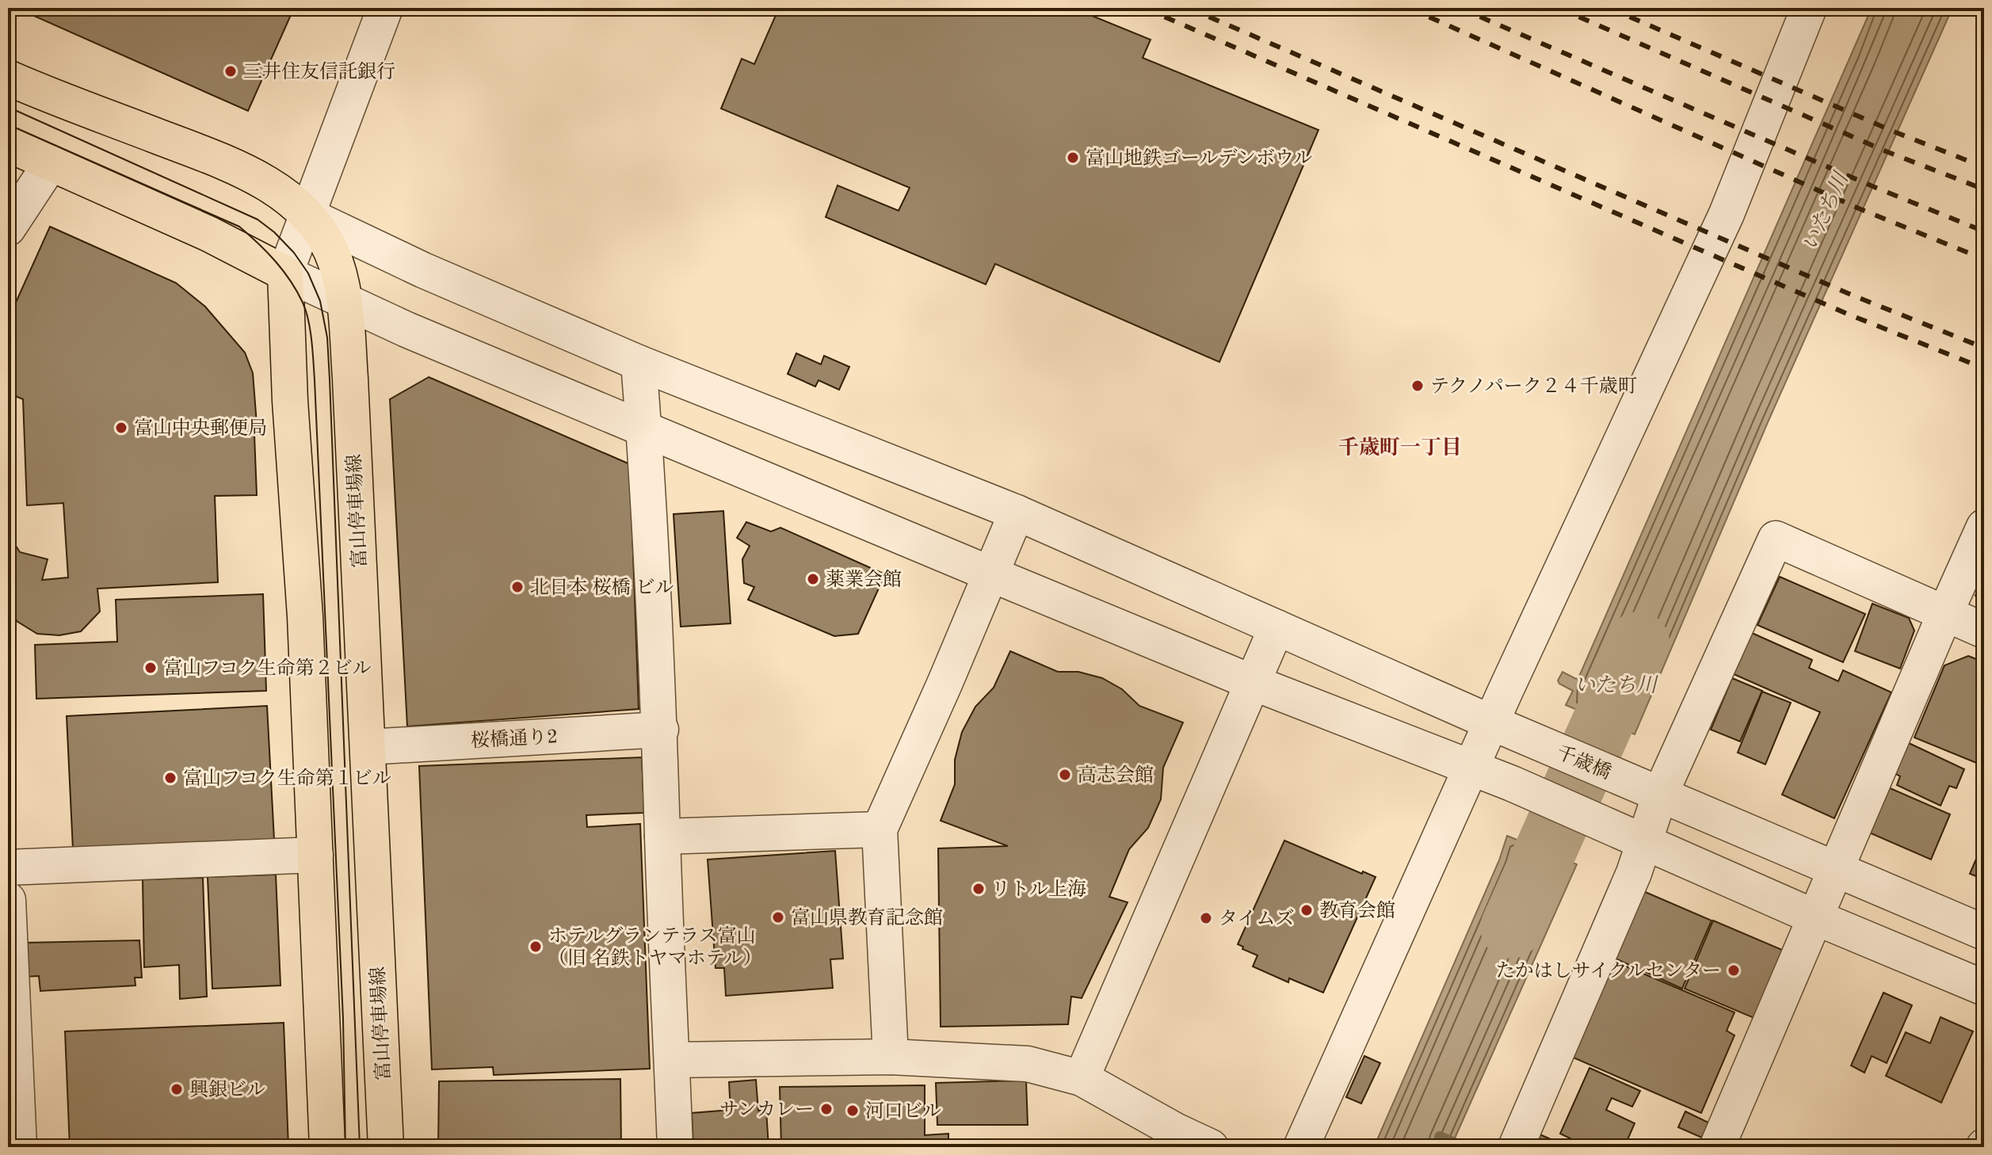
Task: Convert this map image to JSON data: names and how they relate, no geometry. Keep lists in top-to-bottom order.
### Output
{
  "streets": {
    "main road": ["富山停車場線"],
    "street": ["桜橋通り2", "千歳橋"]
  },
  "crossings": [
    ["富山停車場線", "桜橋通り2"],
    ["富山停車場線", "千歳橋"]
  ],
  "districts": ["千歳町一丁目"],
  "water": ["いたち川"],
  "places": [
    "三井住友信託銀行",
    "富山地鉄ゴールデンボウル",
    "テクノパーク２４千歳町",
    "富山中央郵便局",
    "薬業会館",
    "北日本 桜橋 ビル",
    "富山フコク生命第２ビル",
    "高志会館",
    "富山フコク生命第１ビル",
    "リトル上海",
    "教育会館",
    "富山県教育記念館",
    "タイムズ",
    "ホテルグランテラス富山 （旧 名鉄トヤマホテル）",
    "たかはしサイクルセンター",
    "興銀ビル",
    "サンカレー",
    "河口ビル"
  ]
}
